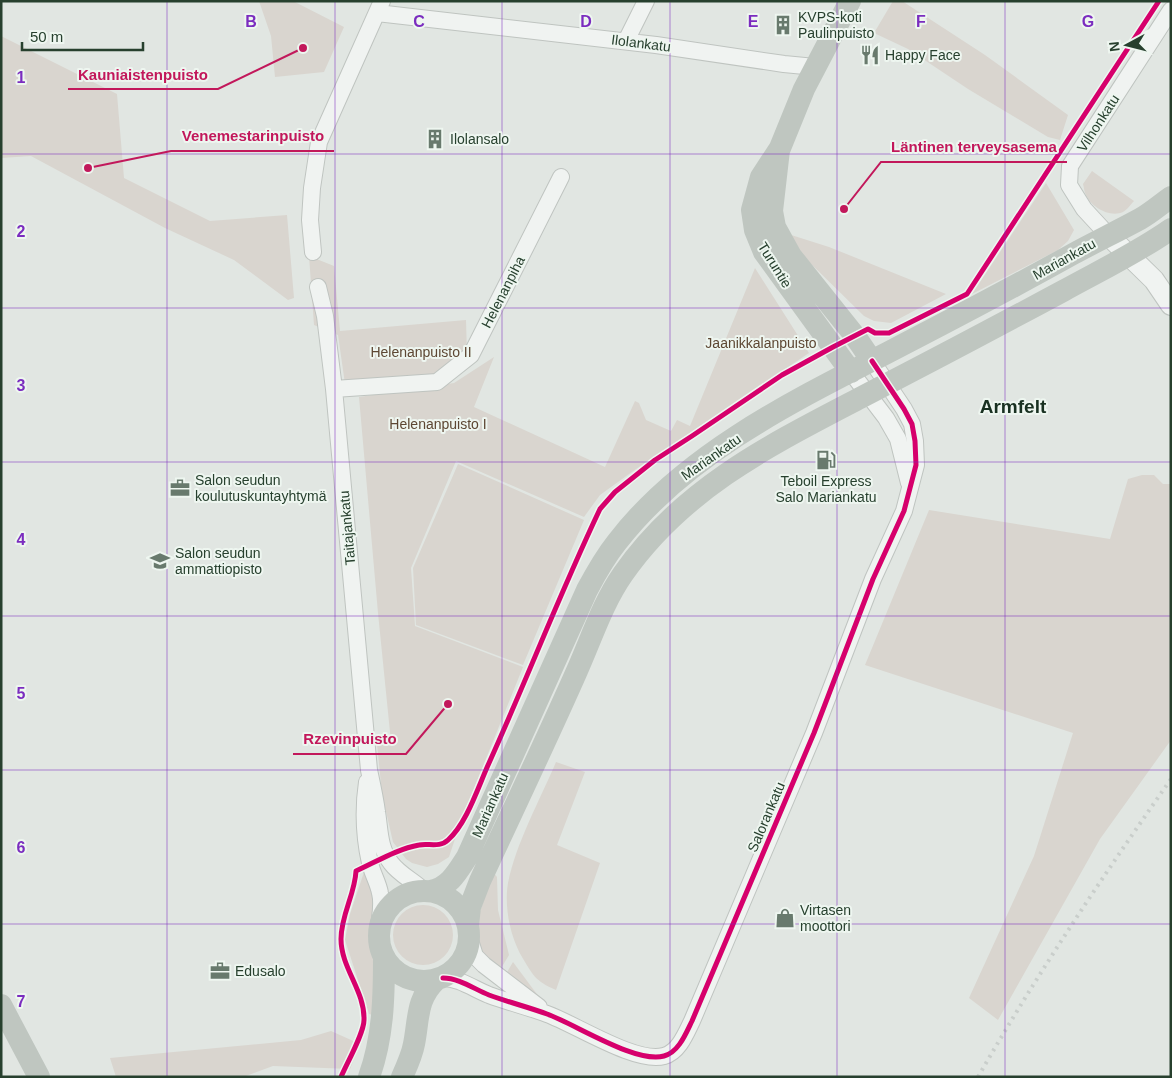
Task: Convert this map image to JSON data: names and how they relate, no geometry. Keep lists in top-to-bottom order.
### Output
{
  "streets": {
    "main road": ["Mariankatu", "Turuntie"],
    "street": [
      "Ilolankatu",
      "Vilhonkatu",
      "Helenanpiha",
      "Taitajankatu",
      "Salorankatu"
    ]
  },
  "crossings": [
    ["Ilolankatu", "Turuntie"],
    ["Vilhonkatu", "Mariankatu"],
    ["Mariankatu", "Turuntie"],
    ["Mariankatu", "Taitajankatu"],
    ["Mariankatu", "Salorankatu"],
    ["Turuntie", "Salorankatu"],
    ["Helenanpiha", "Taitajankatu"],
    ["Taitajankatu", "Salorankatu"]
  ],
  "districts": ["Armfelt"],
  "parks": ["Jaanikkalanpuisto", "Helenanpuisto II", "Helenanpuisto I"],
  "places": {
    "building": ["KVPS-koti Paulinpuisto", "Ilolansalo"],
    "other": [
      "Kauniaistenpuisto",
      "Venemestarinpuisto",
      "Läntinen terveysasema",
      "Rzevinpuisto"
    ],
    "restaurant": ["Happy Face"],
    "fuel station": ["Teboil Express Salo Mariankatu"],
    "office": ["Salon seudun koulutuskuntayhtymä", "Edusalo"],
    "school or university": ["Salon seudun ammattiopisto"],
    "shop": ["Virtasen moottori"]
  },
  "scale_bar": "50 m",
  "north": "left",
  "grid": {
    "columns": [
      "B",
      "C",
      "D",
      "E",
      "F",
      "G"
    ],
    "rows": [
      "1",
      "2",
      "3",
      "4",
      "5",
      "6",
      "7"
    ]
  }
}
